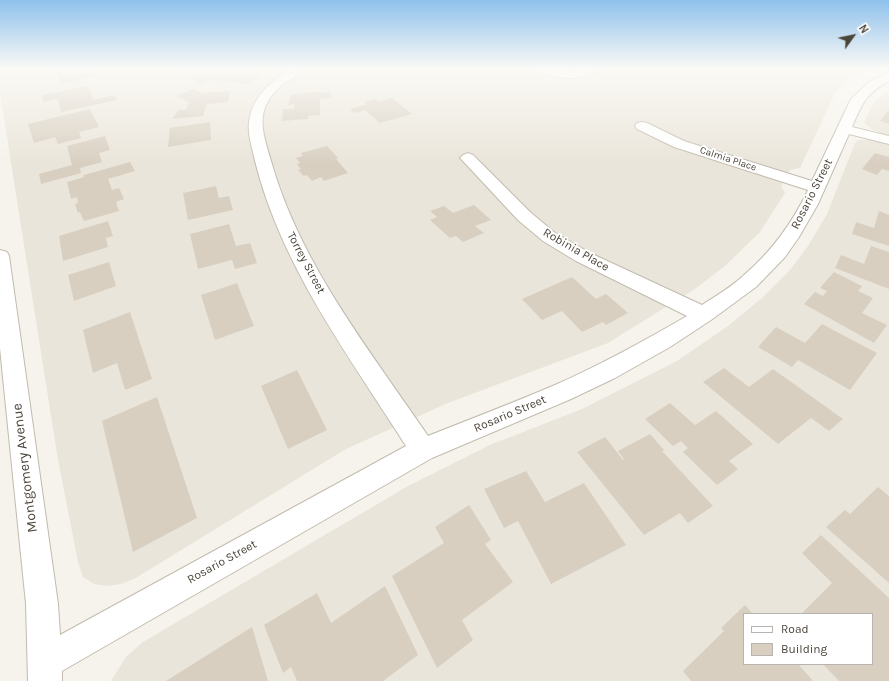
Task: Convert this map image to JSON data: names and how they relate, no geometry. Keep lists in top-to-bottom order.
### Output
{
  "streets": {
    "street": [
      "Calmia Place",
      "Rosario Street",
      "Robinia Place",
      "Torrey Street",
      "Montgomery Avenue"
    ]
  },
  "crossings": [
    ["Calmia Place", "Rosario Street"],
    ["Rosario Street", "Robinia Place"],
    ["Rosario Street", "Torrey Street"],
    ["Rosario Street", "Montgomery Avenue"]
  ],
  "legend": ["Road", "Building"],
  "north": "top right"
}
